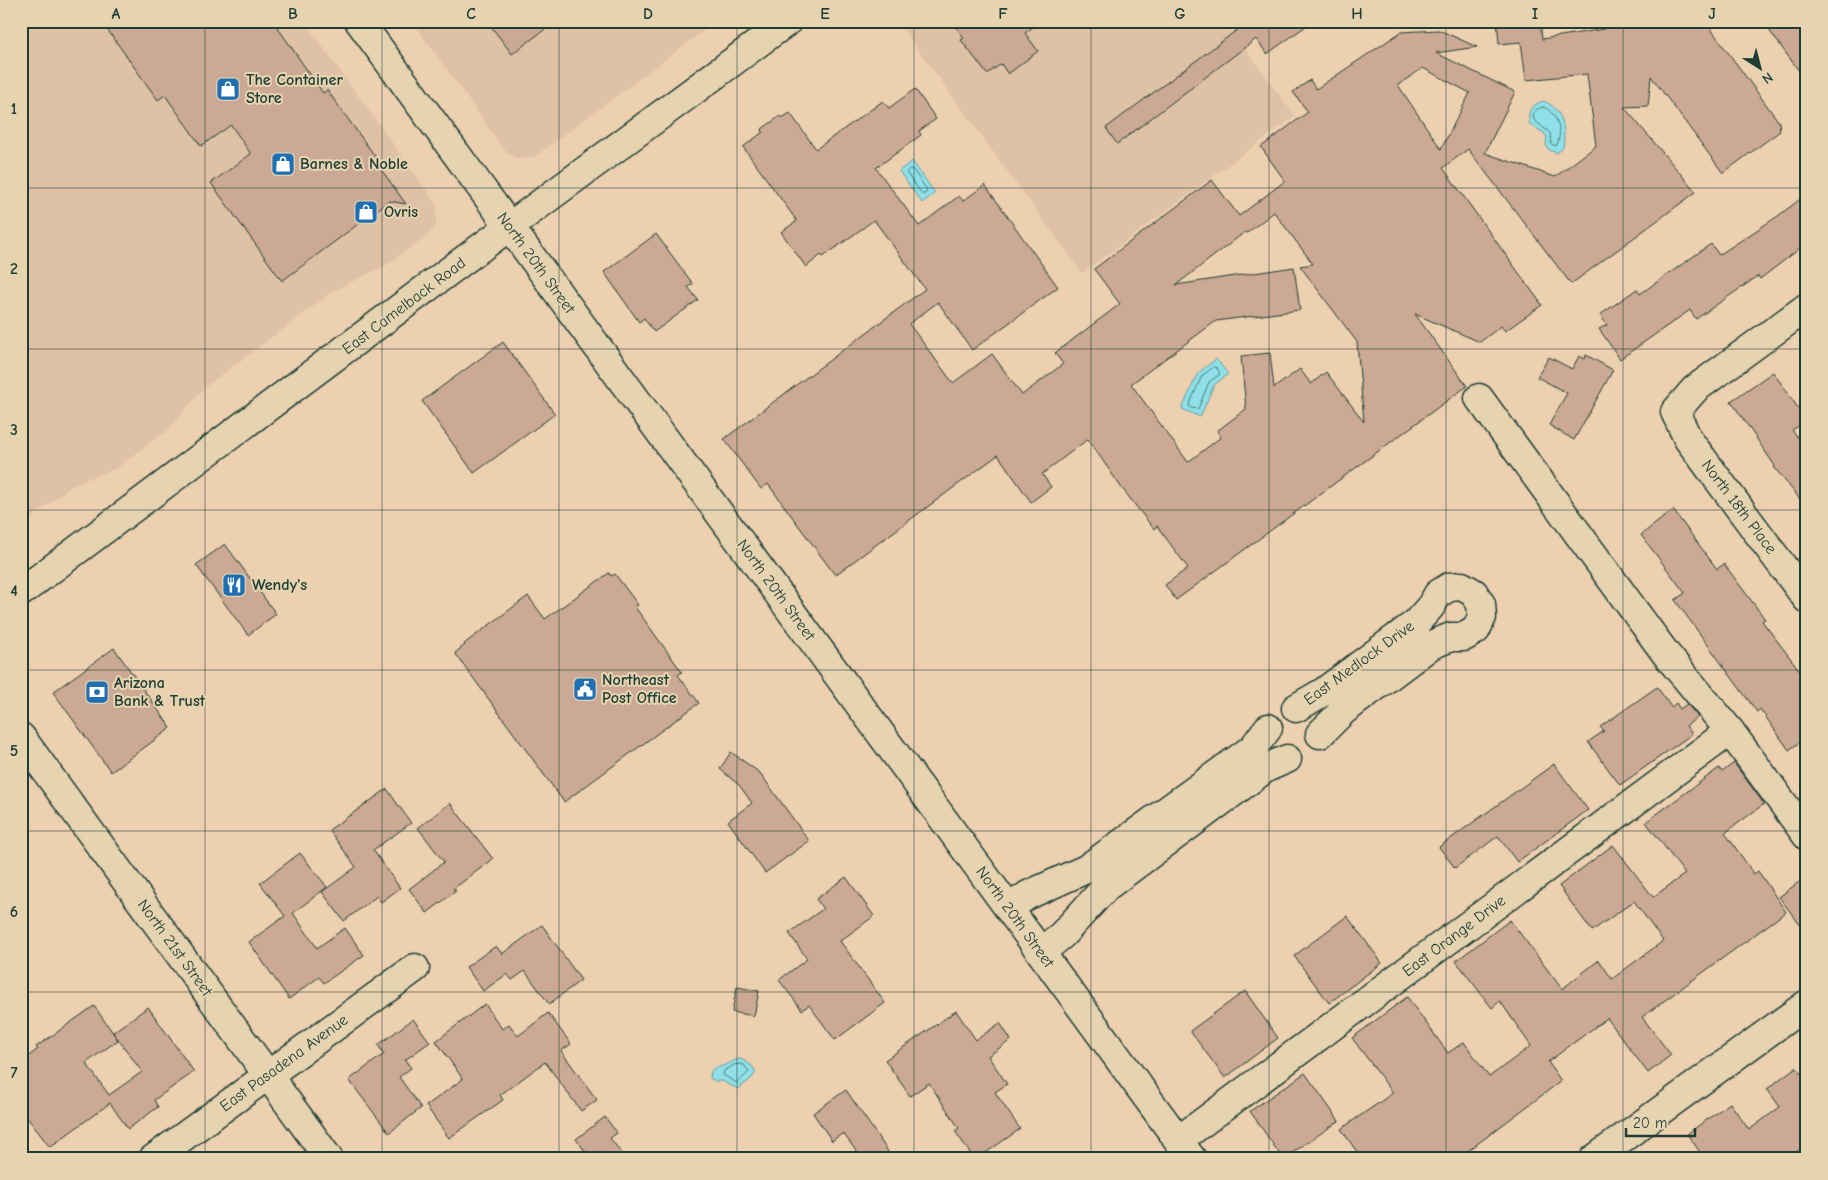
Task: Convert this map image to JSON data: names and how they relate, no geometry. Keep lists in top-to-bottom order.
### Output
{
  "streets": {
    "street": [
      "North 20th Street",
      "East Camelback Road",
      "North 18th Place",
      "East Medlock Drive",
      "East Orange Drive",
      "North 21st Street",
      "East Pasadena Avenue"
    ]
  },
  "crossings": [
    ["North 20th Street", "East Camelback Road"],
    ["North 20th Street", "East Medlock Drive"],
    ["North 20th Street", "East Orange Drive"],
    ["North 21st Street", "East Pasadena Avenue"]
  ],
  "places": {
    "shop": ["The Container Store", "Barnes & Noble", "Ovris"],
    "restaurant": ["Wendy's"],
    "public building": ["Northeast Post Office"],
    "bank": ["Arizona Bank & Trust"]
  },
  "scale_bar": "20 m",
  "north": "bottom right",
  "grid": {
    "columns": [
      "A",
      "B",
      "C",
      "D",
      "E",
      "F",
      "G",
      "H",
      "I",
      "J"
    ],
    "rows": [
      "1",
      "2",
      "3",
      "4",
      "5",
      "6",
      "7"
    ]
  }
}
